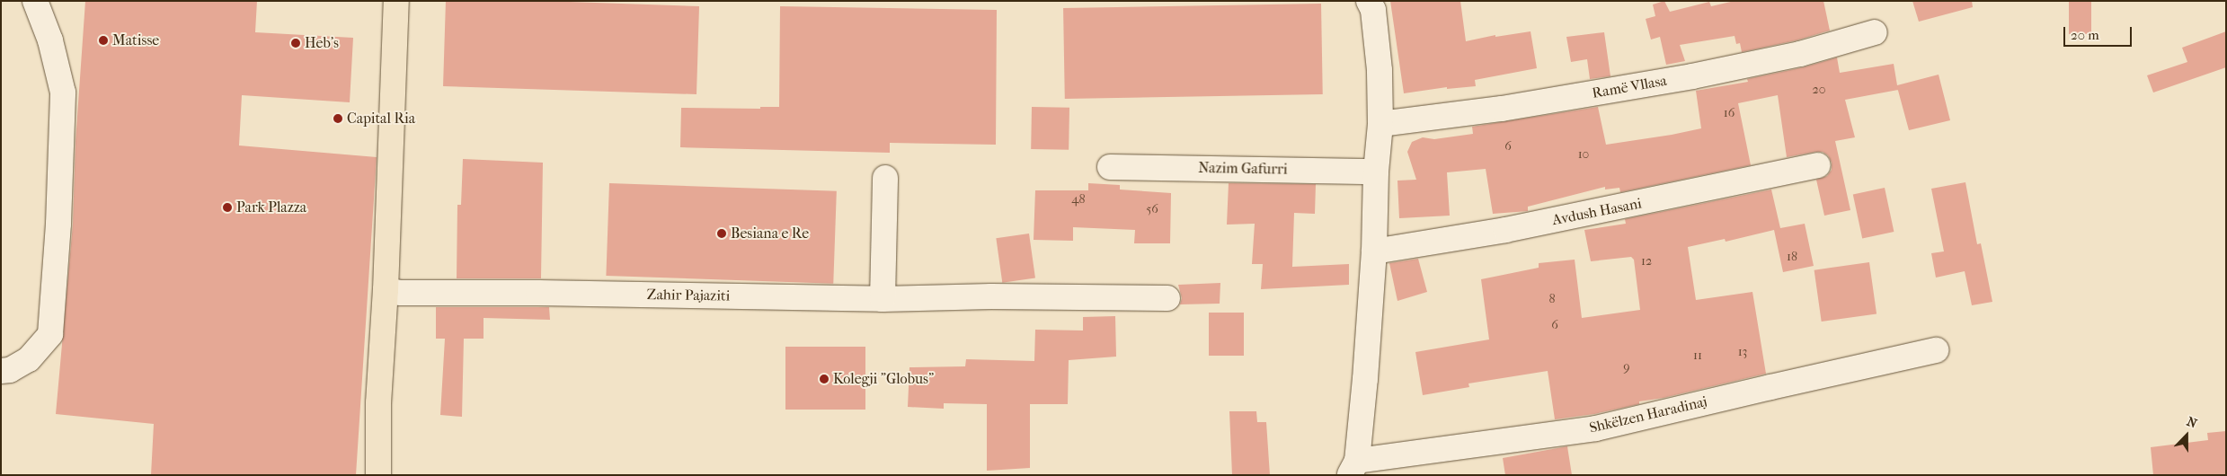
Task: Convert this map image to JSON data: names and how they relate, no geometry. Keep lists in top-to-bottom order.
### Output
{
  "streets": {
    "street": [
      "Ramë Vllasa",
      "Nazim Gafurri",
      "Avdush Hasani",
      "Zahir Pajaziti",
      "Shkëlzen Haradinaj"
    ]
  },
  "places": [
    "Matisse",
    "Heb's",
    "Capital Ria",
    "Park Plazza",
    "Besiana e Re",
    "Kolegji \"Globus\""
  ],
  "house_numbers": [
    "20",
    "16",
    "6",
    "10",
    "48",
    "56",
    "18",
    "12",
    "8",
    "6",
    "13",
    "11",
    "9"
  ],
  "scale_bar": "20 m",
  "north": "top"
}
